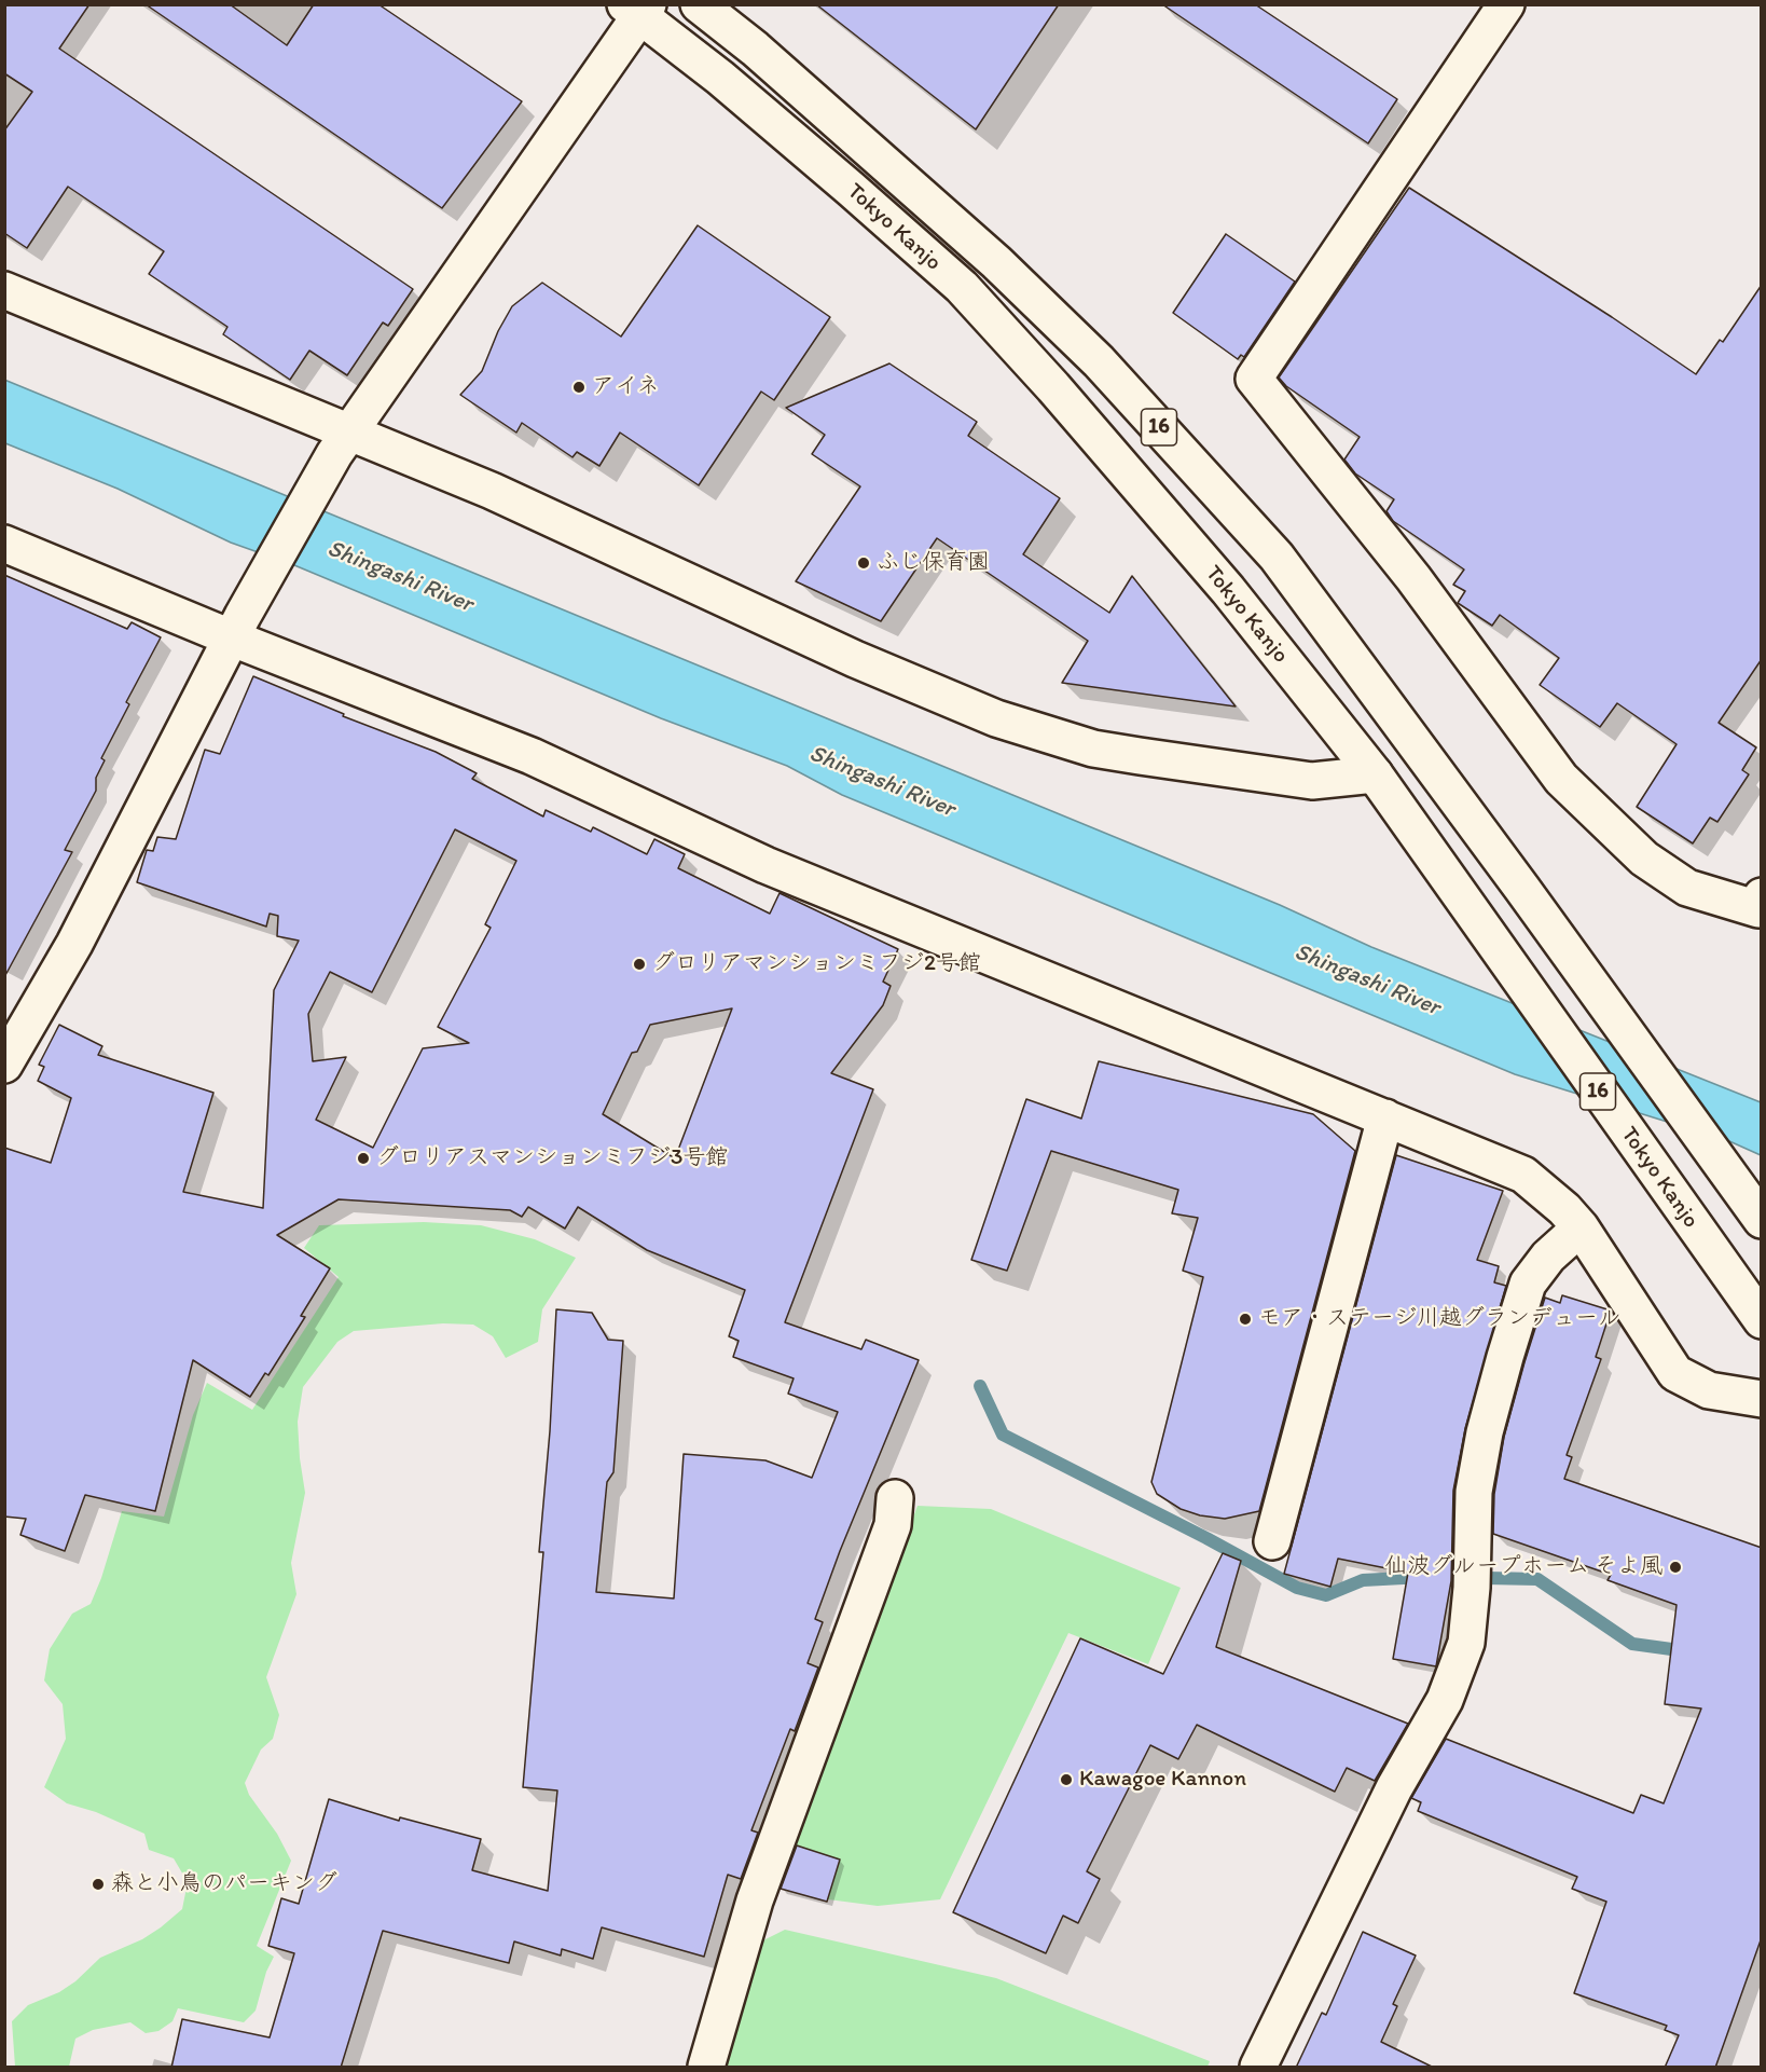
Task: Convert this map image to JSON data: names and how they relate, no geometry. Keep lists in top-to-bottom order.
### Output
{
  "streets": {
    "main road": ["Tokyo Kanjo", "16"]
  },
  "water": ["Shingashi River"],
  "places": [
    "アイネ",
    "ふじ保育園",
    "グロリアマンションミフジ2号館",
    "グロリアスマンションミフジ3号館",
    "モア・ステージ川越グランデュール",
    "仙波グループホーム そよ風",
    "Kawagoe Kannon",
    "森と小鳥のパーキング"
  ]
}
